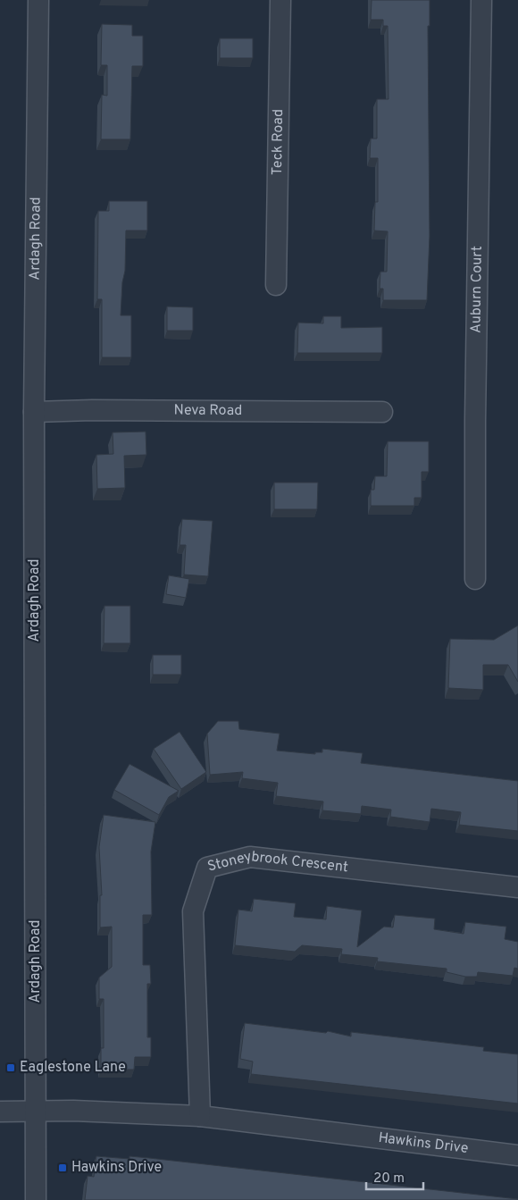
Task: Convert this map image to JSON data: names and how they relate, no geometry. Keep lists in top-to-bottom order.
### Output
{
  "streets": {
    "street": [
      "Teck Road",
      "Ardagh Road",
      "Auburn Court",
      "Neva Road",
      "Stoneybrook Crescent",
      "Hawkins Drive"
    ]
  },
  "crossings": [
    ["Ardagh Road", "Neva Road"],
    ["Ardagh Road", "Hawkins Drive"],
    ["Stoneybrook Crescent", "Hawkins Drive"]
  ],
  "places": {
    "transit": ["Eaglestone Lane", "Hawkins Drive"]
  },
  "scale_bar": "20 m"
}
